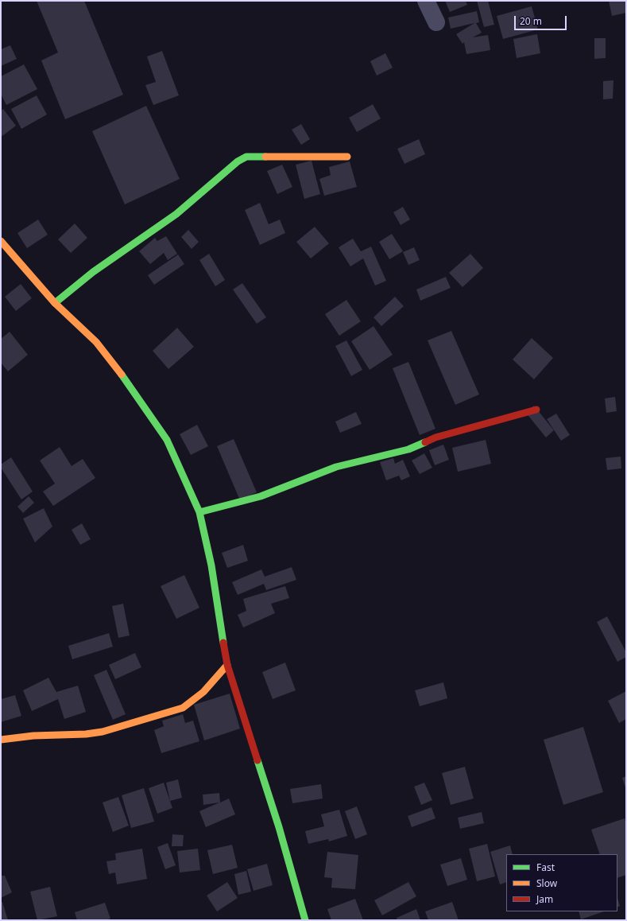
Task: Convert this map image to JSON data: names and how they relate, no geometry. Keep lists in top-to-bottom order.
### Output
{
  "legend": ["Fast", "Slow", "Jam"],
  "scale_bar": "20 m"
}
